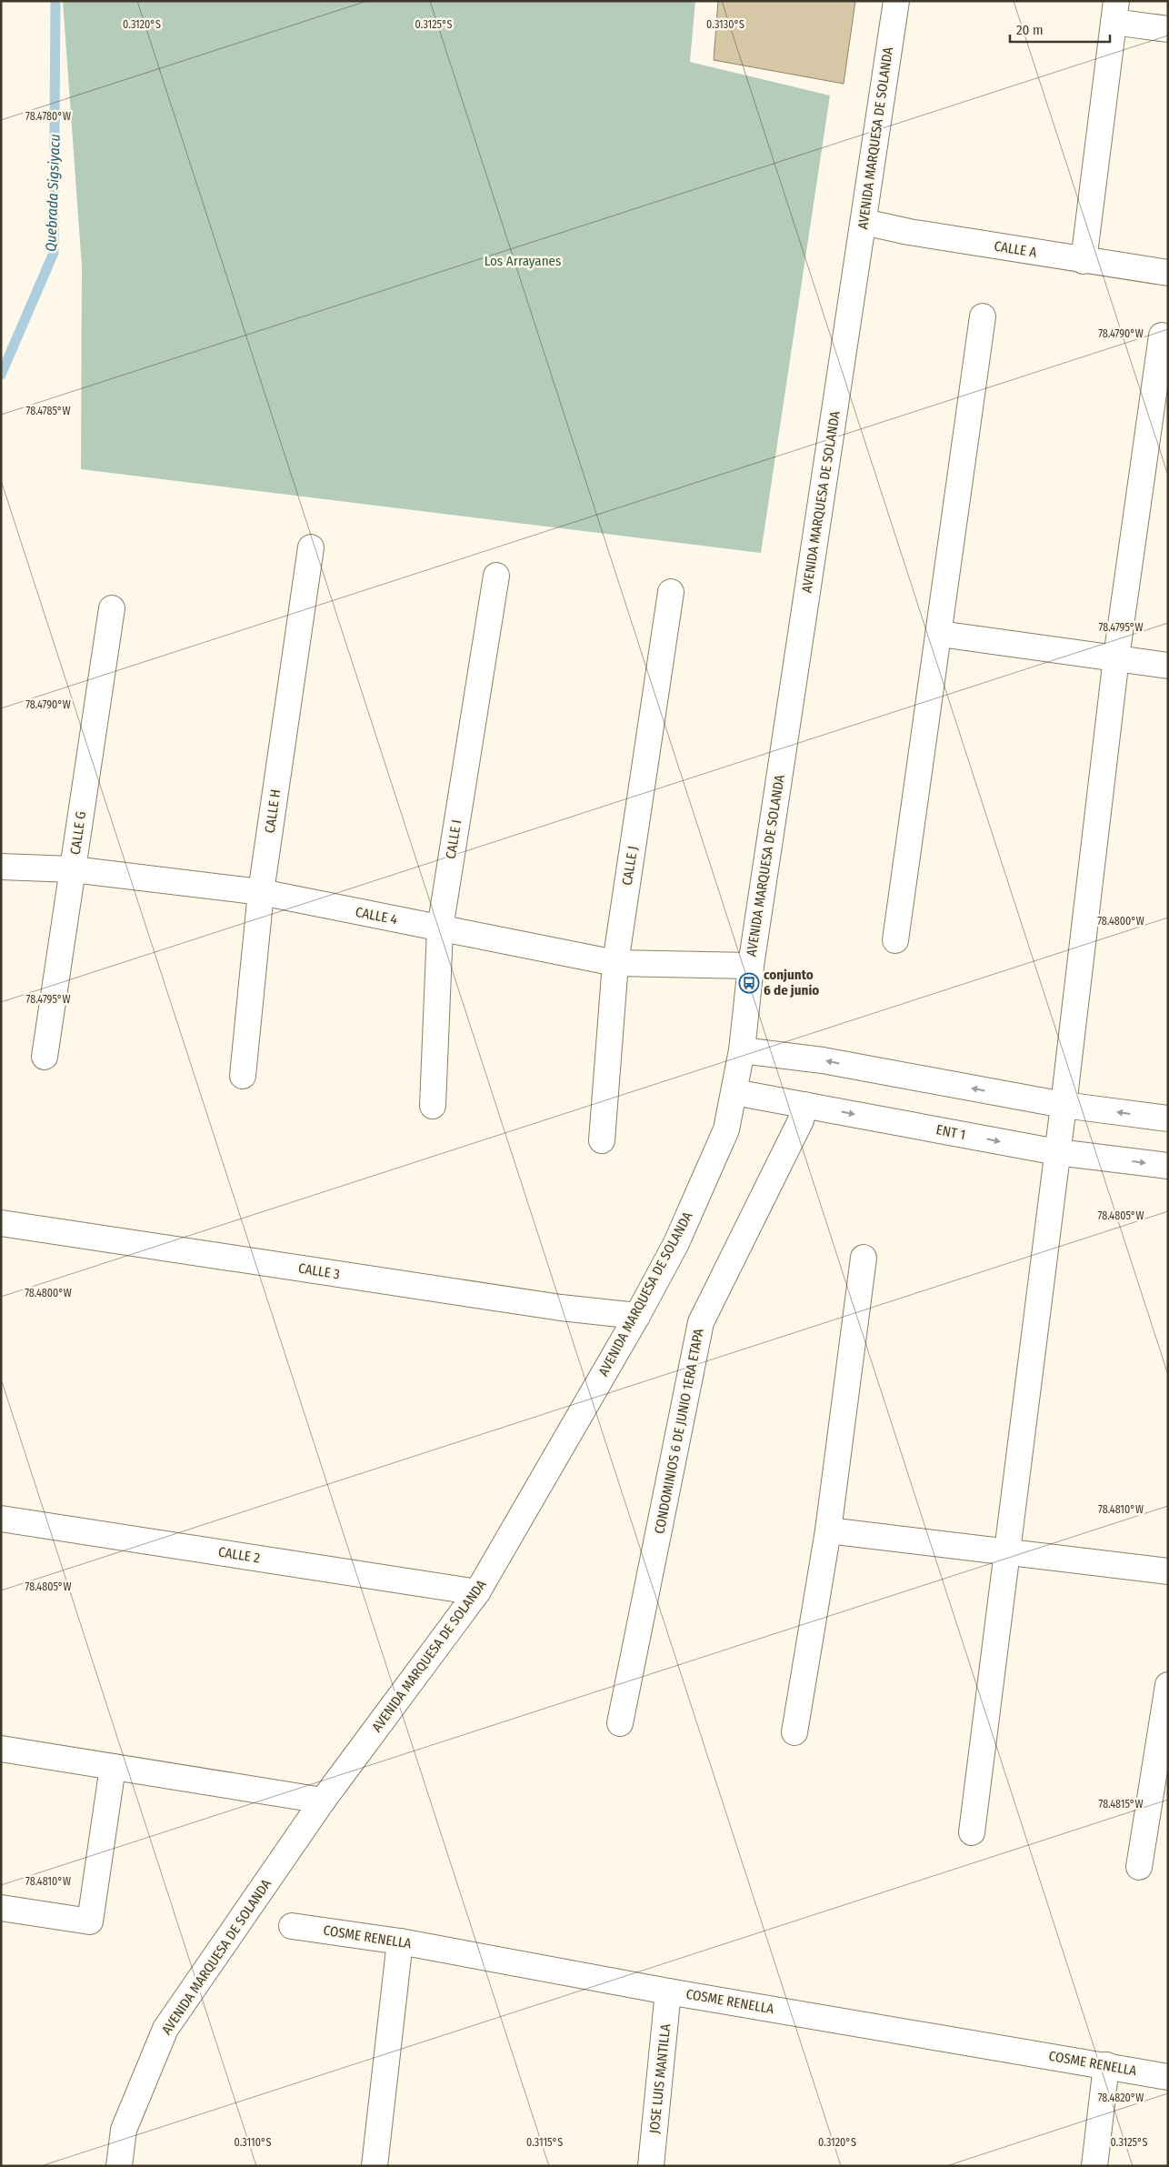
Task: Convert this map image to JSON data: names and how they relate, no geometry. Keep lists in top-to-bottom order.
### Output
{
  "streets": {
    "street": [
      "AVENIDA MARQUESA DE SOLANDA",
      "CALLE A",
      "CALLE H",
      "CALLE G",
      "CALLE I",
      "CALLE J",
      "CALLE 4",
      "ENT 1",
      "CALLE 3",
      "CONDOMINIOS 6 DE JUNIO 1ERA ETAPA",
      "CALLE 2",
      "COSME RENELLA",
      "JOSE LUIS MANTILLA"
    ]
  },
  "crossings": [
    ["AVENIDA MARQUESA DE SOLANDA", "CALLE A"],
    ["AVENIDA MARQUESA DE SOLANDA", "CALLE 4"],
    ["AVENIDA MARQUESA DE SOLANDA", "ENT 1"],
    ["AVENIDA MARQUESA DE SOLANDA", "CALLE 3"],
    ["AVENIDA MARQUESA DE SOLANDA", "CALLE 2"],
    ["CALLE H", "CALLE 4"],
    ["CALLE G", "CALLE 4"],
    ["CALLE I", "CALLE 4"],
    ["CALLE J", "CALLE 4"],
    ["ENT 1", "CONDOMINIOS 6 DE JUNIO 1ERA ETAPA"],
    ["COSME RENELLA", "JOSE LUIS MANTILLA"]
  ],
  "water": ["Quebrada Sigsiyacu"],
  "parks": ["Los Arrayanes"],
  "places": {
    "bus stop": ["conjunto 6 de junio"]
  },
  "scale_bar": "20 m",
  "coordinates": [
    "0.3120°S",
    "0.3125°S",
    "0.3130°S",
    "78.4780°W",
    "78.4790°W",
    "78.4785°W",
    "78.4795°W",
    "78.4800°W",
    "78.4805°W",
    "78.4810°W",
    "78.4815°W",
    "78.4820°W",
    "0.3110°S",
    "0.3115°S"
  ]
}
